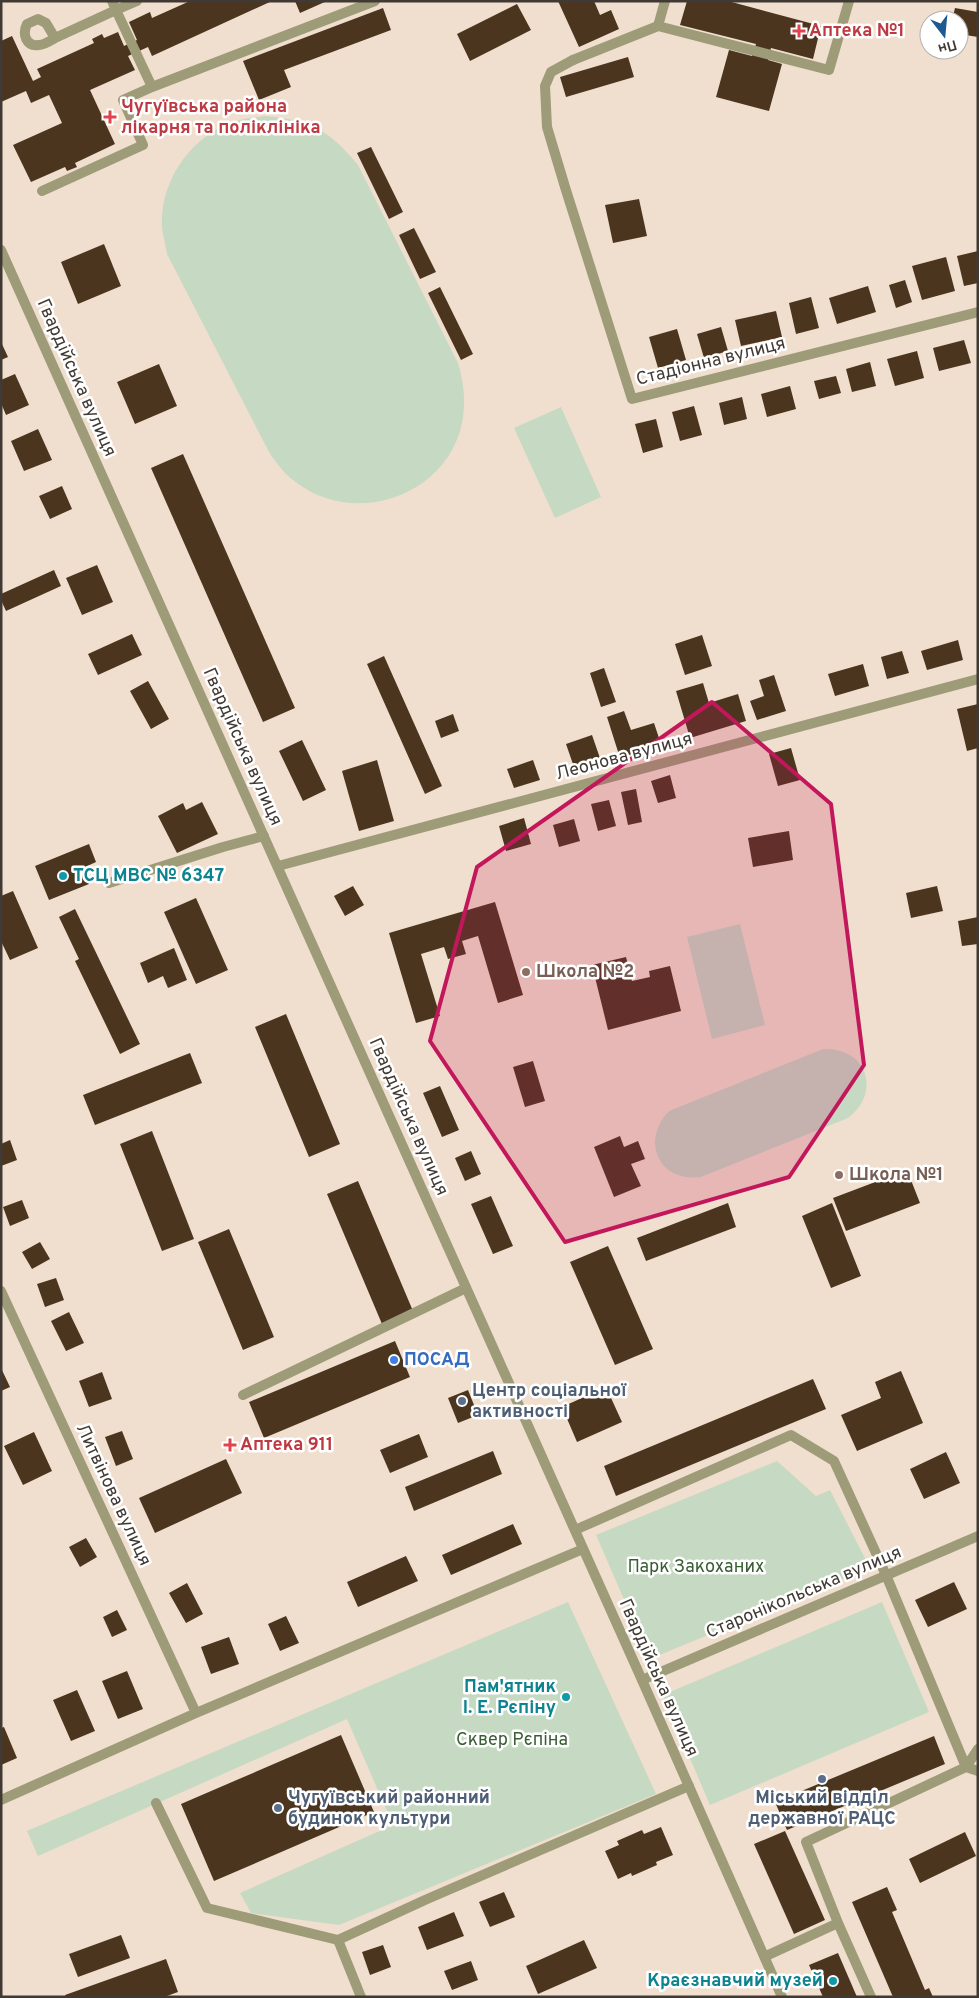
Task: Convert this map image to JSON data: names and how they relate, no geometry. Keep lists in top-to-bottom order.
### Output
{
  "streets": {
    "street": [
      "Стадіонна вулиця",
      "Гвардійська вулиця",
      "Леонова вулиця",
      "Литвінова вулиця",
      "Старонікольська вулиця"
    ]
  },
  "crossings": [
    ["Гвардійська вулиця", "Леонова вулиця"],
    ["Гвардійська вулиця", "Старонікольська вулиця"]
  ],
  "parks": ["Парк Закоханих", "Сквер Рєпіна"],
  "places": {
    "health": ["Аптека №1", "Чугуївська района лікарня та поліклініка", "Аптека 911"],
    "other": [
      "ТСЦ МВС № 6347",
      "Школа №2",
      "Школа №1",
      "ПОСАД",
      "Центр соціальної активності",
      "Пам'ятник І. Е. Рєпіну",
      "Міський відділ державної РАЦС",
      "Чугуївський районний будинок культури",
      "Краєзнавчий музей"
    ]
  },
  "north": "bottom"
}
